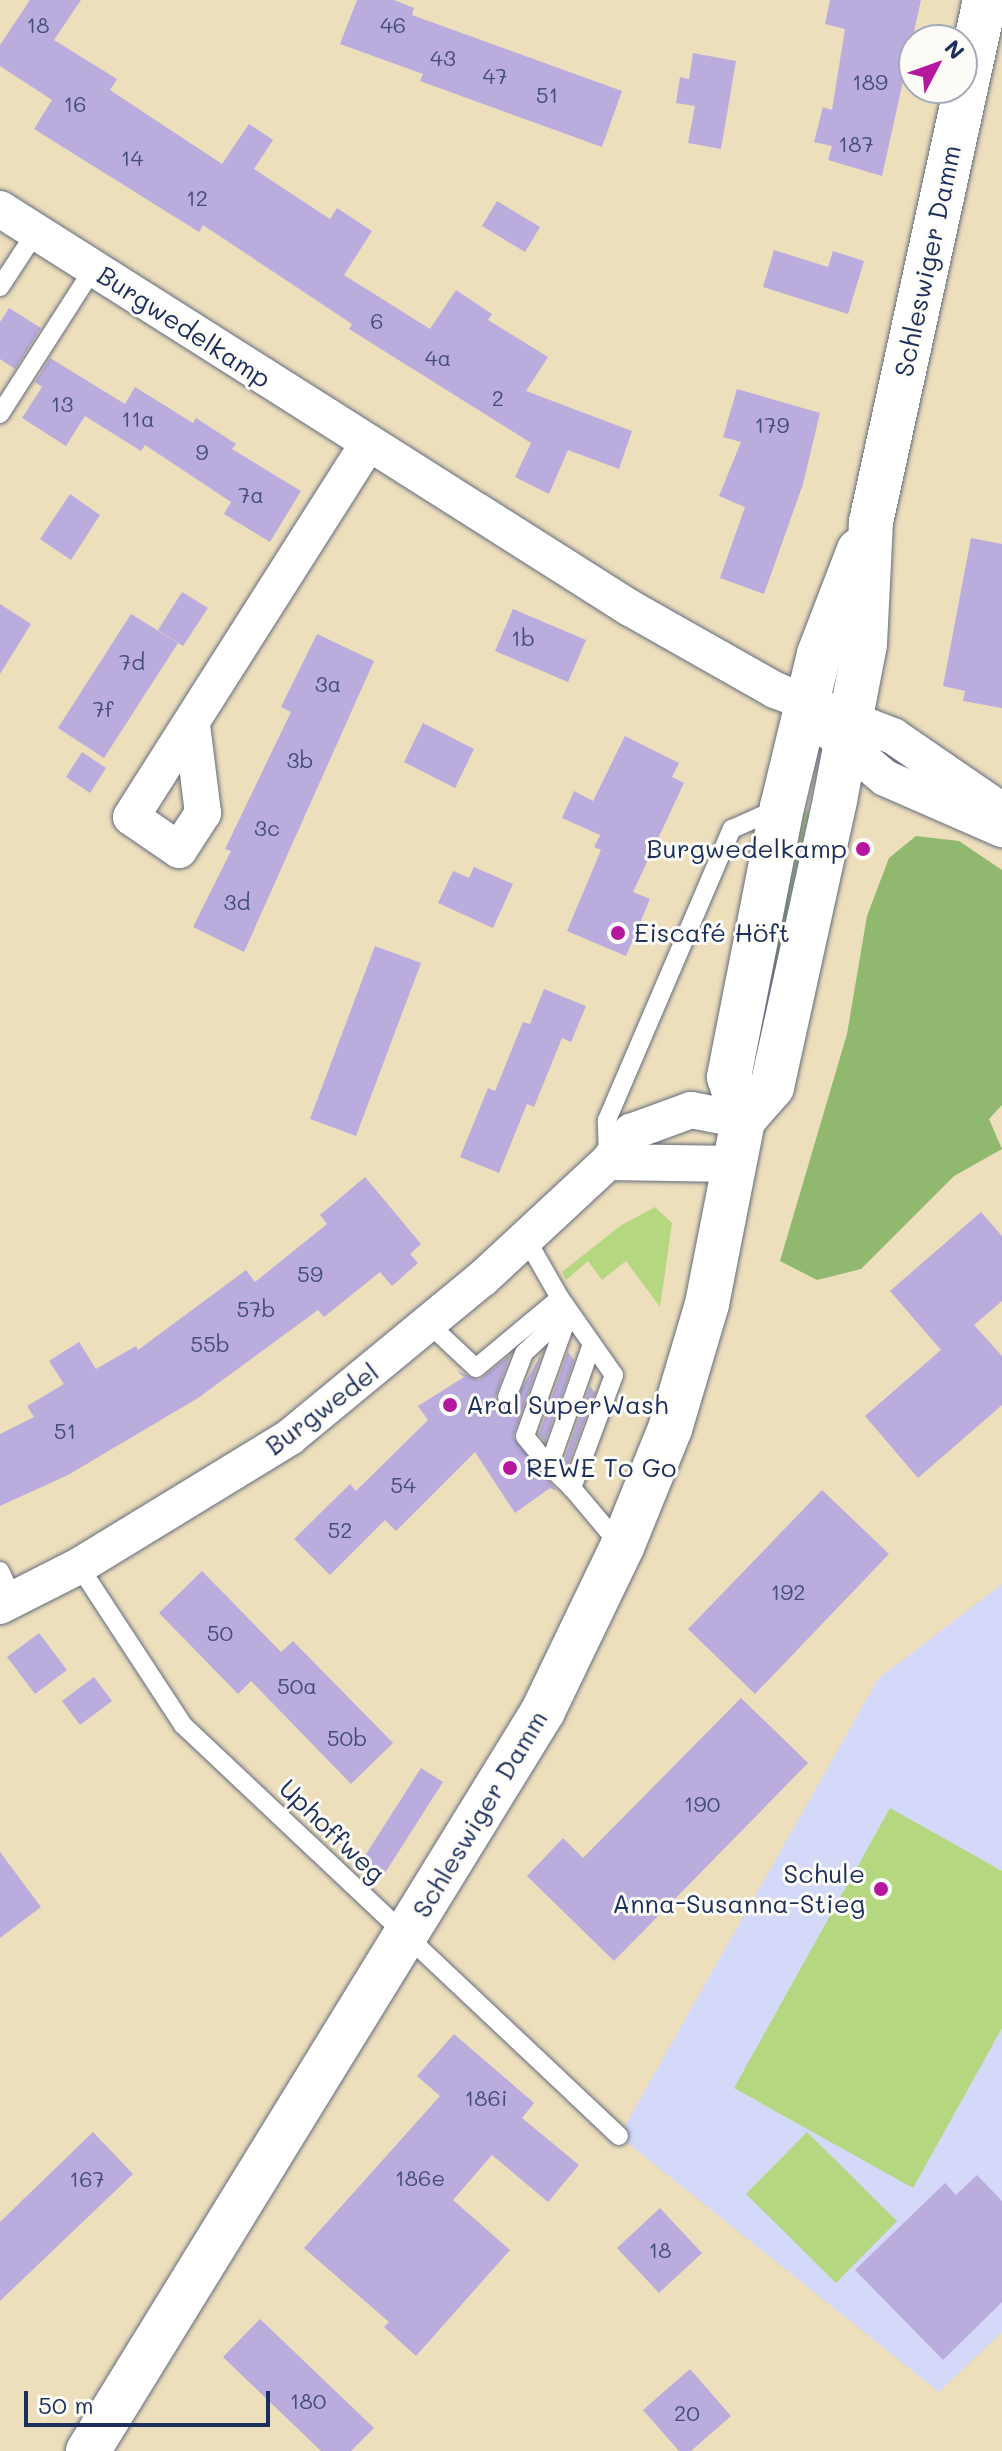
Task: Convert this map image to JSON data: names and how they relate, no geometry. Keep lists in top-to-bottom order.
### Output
{
  "streets": {
    "main road": ["Schleswiger Damm"],
    "street": ["Burgwedelkamp", "Burgwedel"],
    "lane": ["Uphoffweg"]
  },
  "crossings": [
    ["Schleswiger Damm", "Burgwedelkamp"],
    ["Schleswiger Damm", "Burgwedel"],
    ["Schleswiger Damm", "Uphoffweg"],
    ["Burgwedel", "Uphoffweg"]
  ],
  "places": [
    "Burgwedelkamp",
    "Eiscafé Höft",
    "Aral SuperWash",
    "REWE To Go",
    "Schule Anna-Susanna-Stieg"
  ],
  "house_numbers": [
    "18",
    "46",
    "43",
    "47",
    "189",
    "51",
    "16",
    "187",
    "14",
    "12",
    "6",
    "4a",
    "2",
    "13",
    "11a",
    "179",
    "9",
    "7a",
    "1b",
    "7d",
    "3a",
    "7f",
    "3b",
    "3c",
    "3d",
    "59",
    "57b",
    "55b",
    "51",
    "54",
    "52",
    "192",
    "50",
    "50a",
    "50b",
    "190",
    "186i",
    "186e",
    "167",
    "18",
    "180",
    "20"
  ],
  "scale_bar": "50 m",
  "north": "top right"
}
